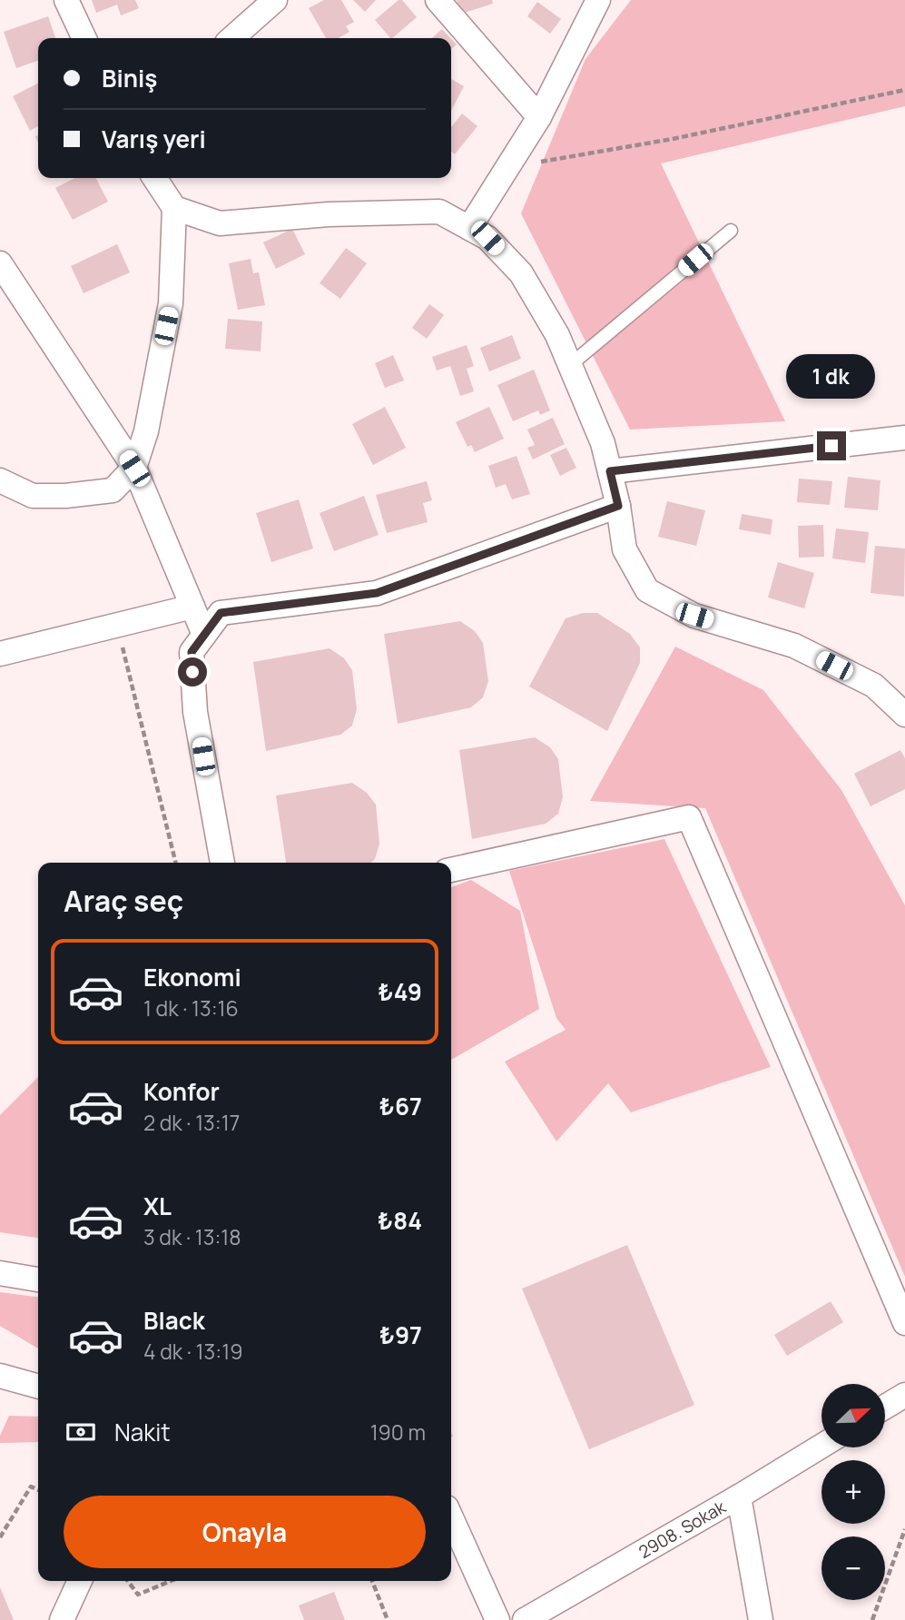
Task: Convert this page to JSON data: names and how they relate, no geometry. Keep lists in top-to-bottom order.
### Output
{
  "streets": {
    "street": ["2908. Sokak"]
  },
  "north": "top right",
  "page": {
    "banner": ["Biniş", "Varış yeri"],
    "bubble": "1 dk",
    "heading": "Araç seç",
    "list": [
      {
        "name": "Ekonomi",
        "note": "1 dk · 13:16",
        "value": "₺49"
      },
      {
        "name": "Konfor",
        "note": "2 dk · 13:17",
        "value": "₺67"
      },
      {
        "name": "XL",
        "note": "3 dk · 13:18",
        "value": "₺84"
      },
      {
        "name": "Black",
        "note": "4 dk · 13:19",
        "value": "₺97"
      }
    ],
    "map_buttons": ["+", "−"],
    "pay": ["Nakit", "190 m"],
    "buttons": "Onayla"
  }
}
